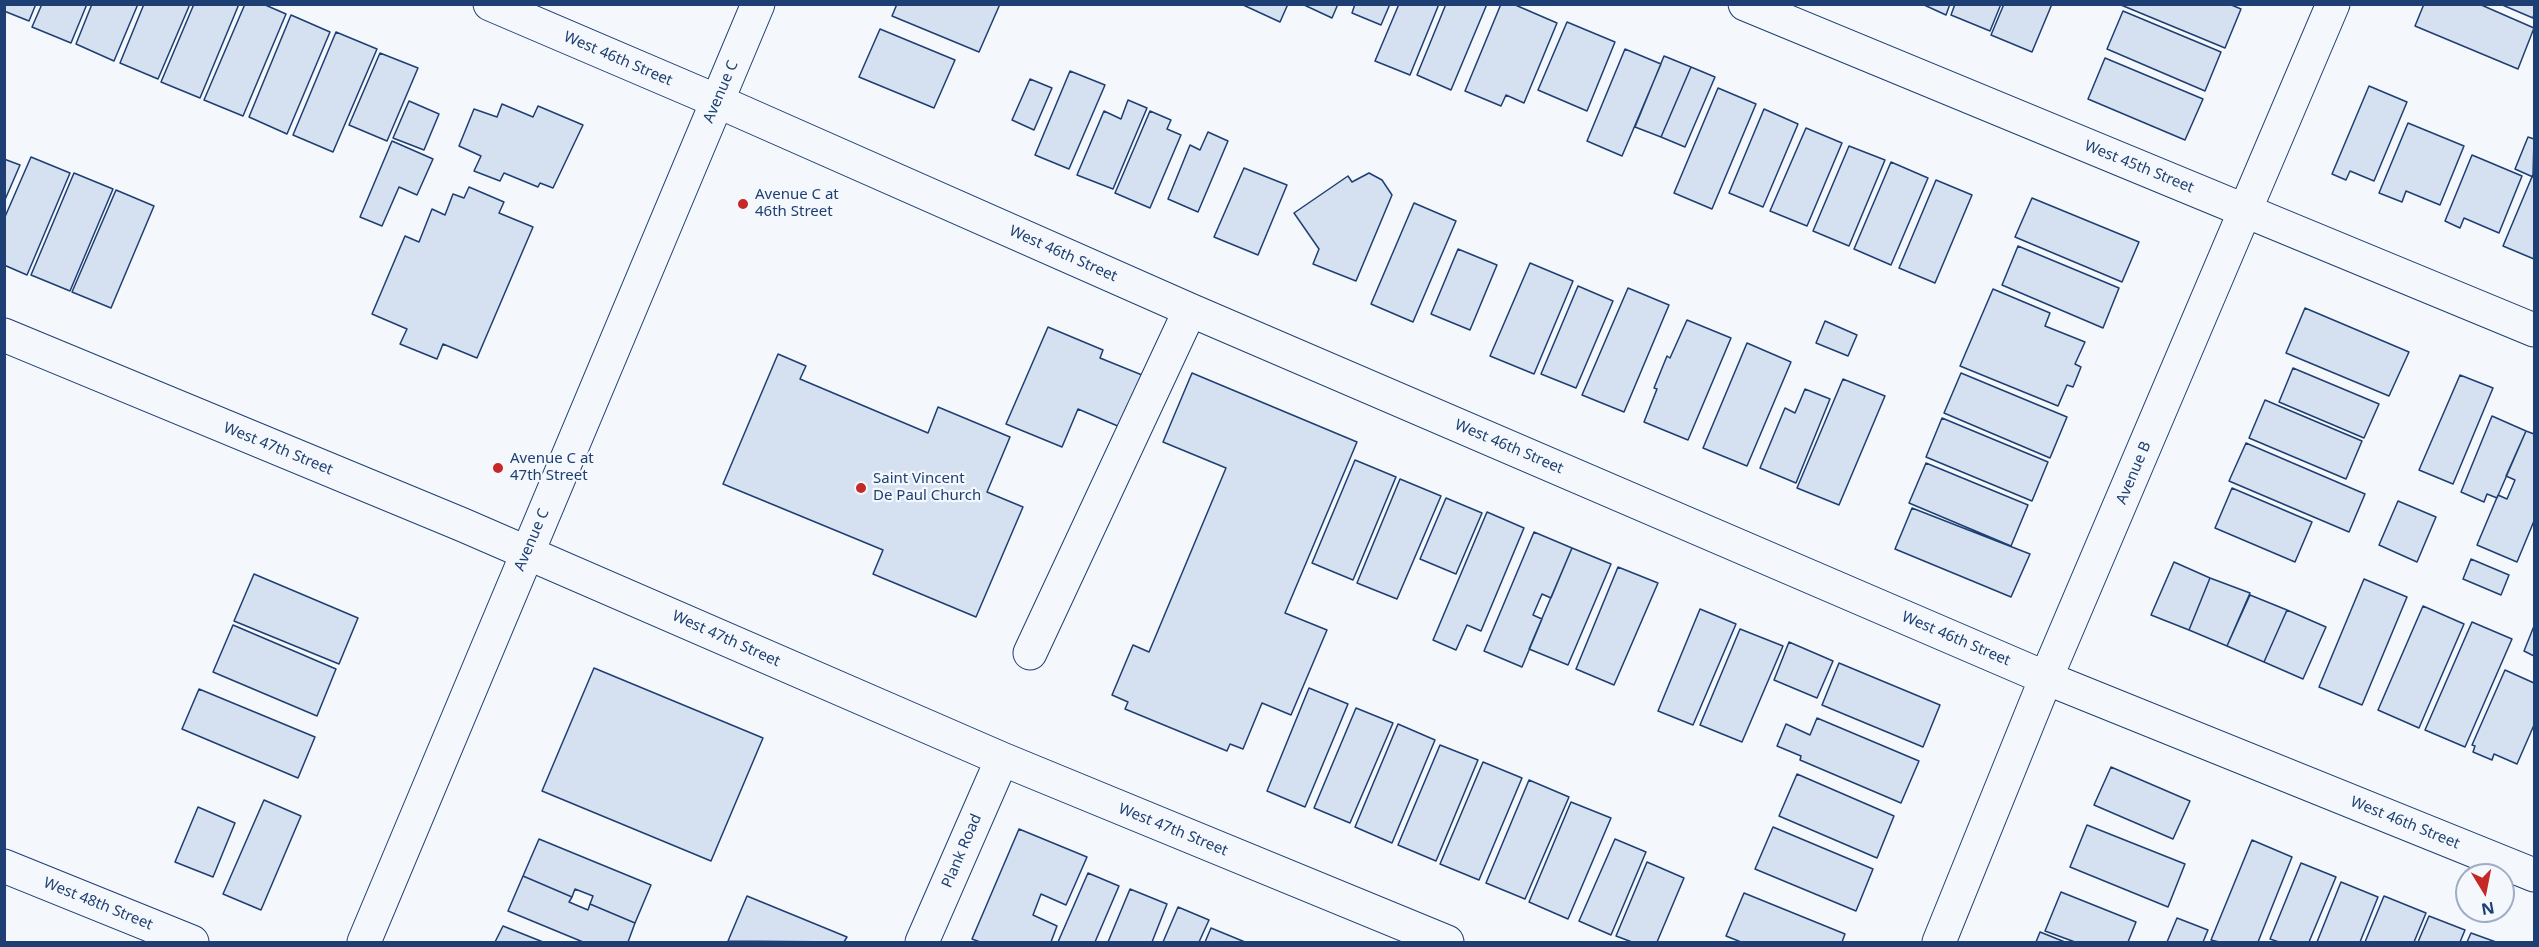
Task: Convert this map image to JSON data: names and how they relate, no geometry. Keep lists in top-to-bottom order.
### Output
{
  "streets": {
    "street": [
      "West 46th Street",
      "Avenue C",
      "West 45th Street",
      "West 47th Street",
      "Avenue B",
      "Plank Road",
      "West 48th Street"
    ]
  },
  "crossings": [
    ["West 46th Street", "Avenue C"],
    ["West 46th Street", "Avenue B"],
    ["Avenue C", "West 47th Street"],
    ["West 45th Street", "Avenue B"],
    ["West 47th Street", "Plank Road"]
  ],
  "places": ["Avenue C at 46th Street", "Avenue C at 47th Street", "Saint Vincent De Paul Church"],
  "north": "bottom"
}
